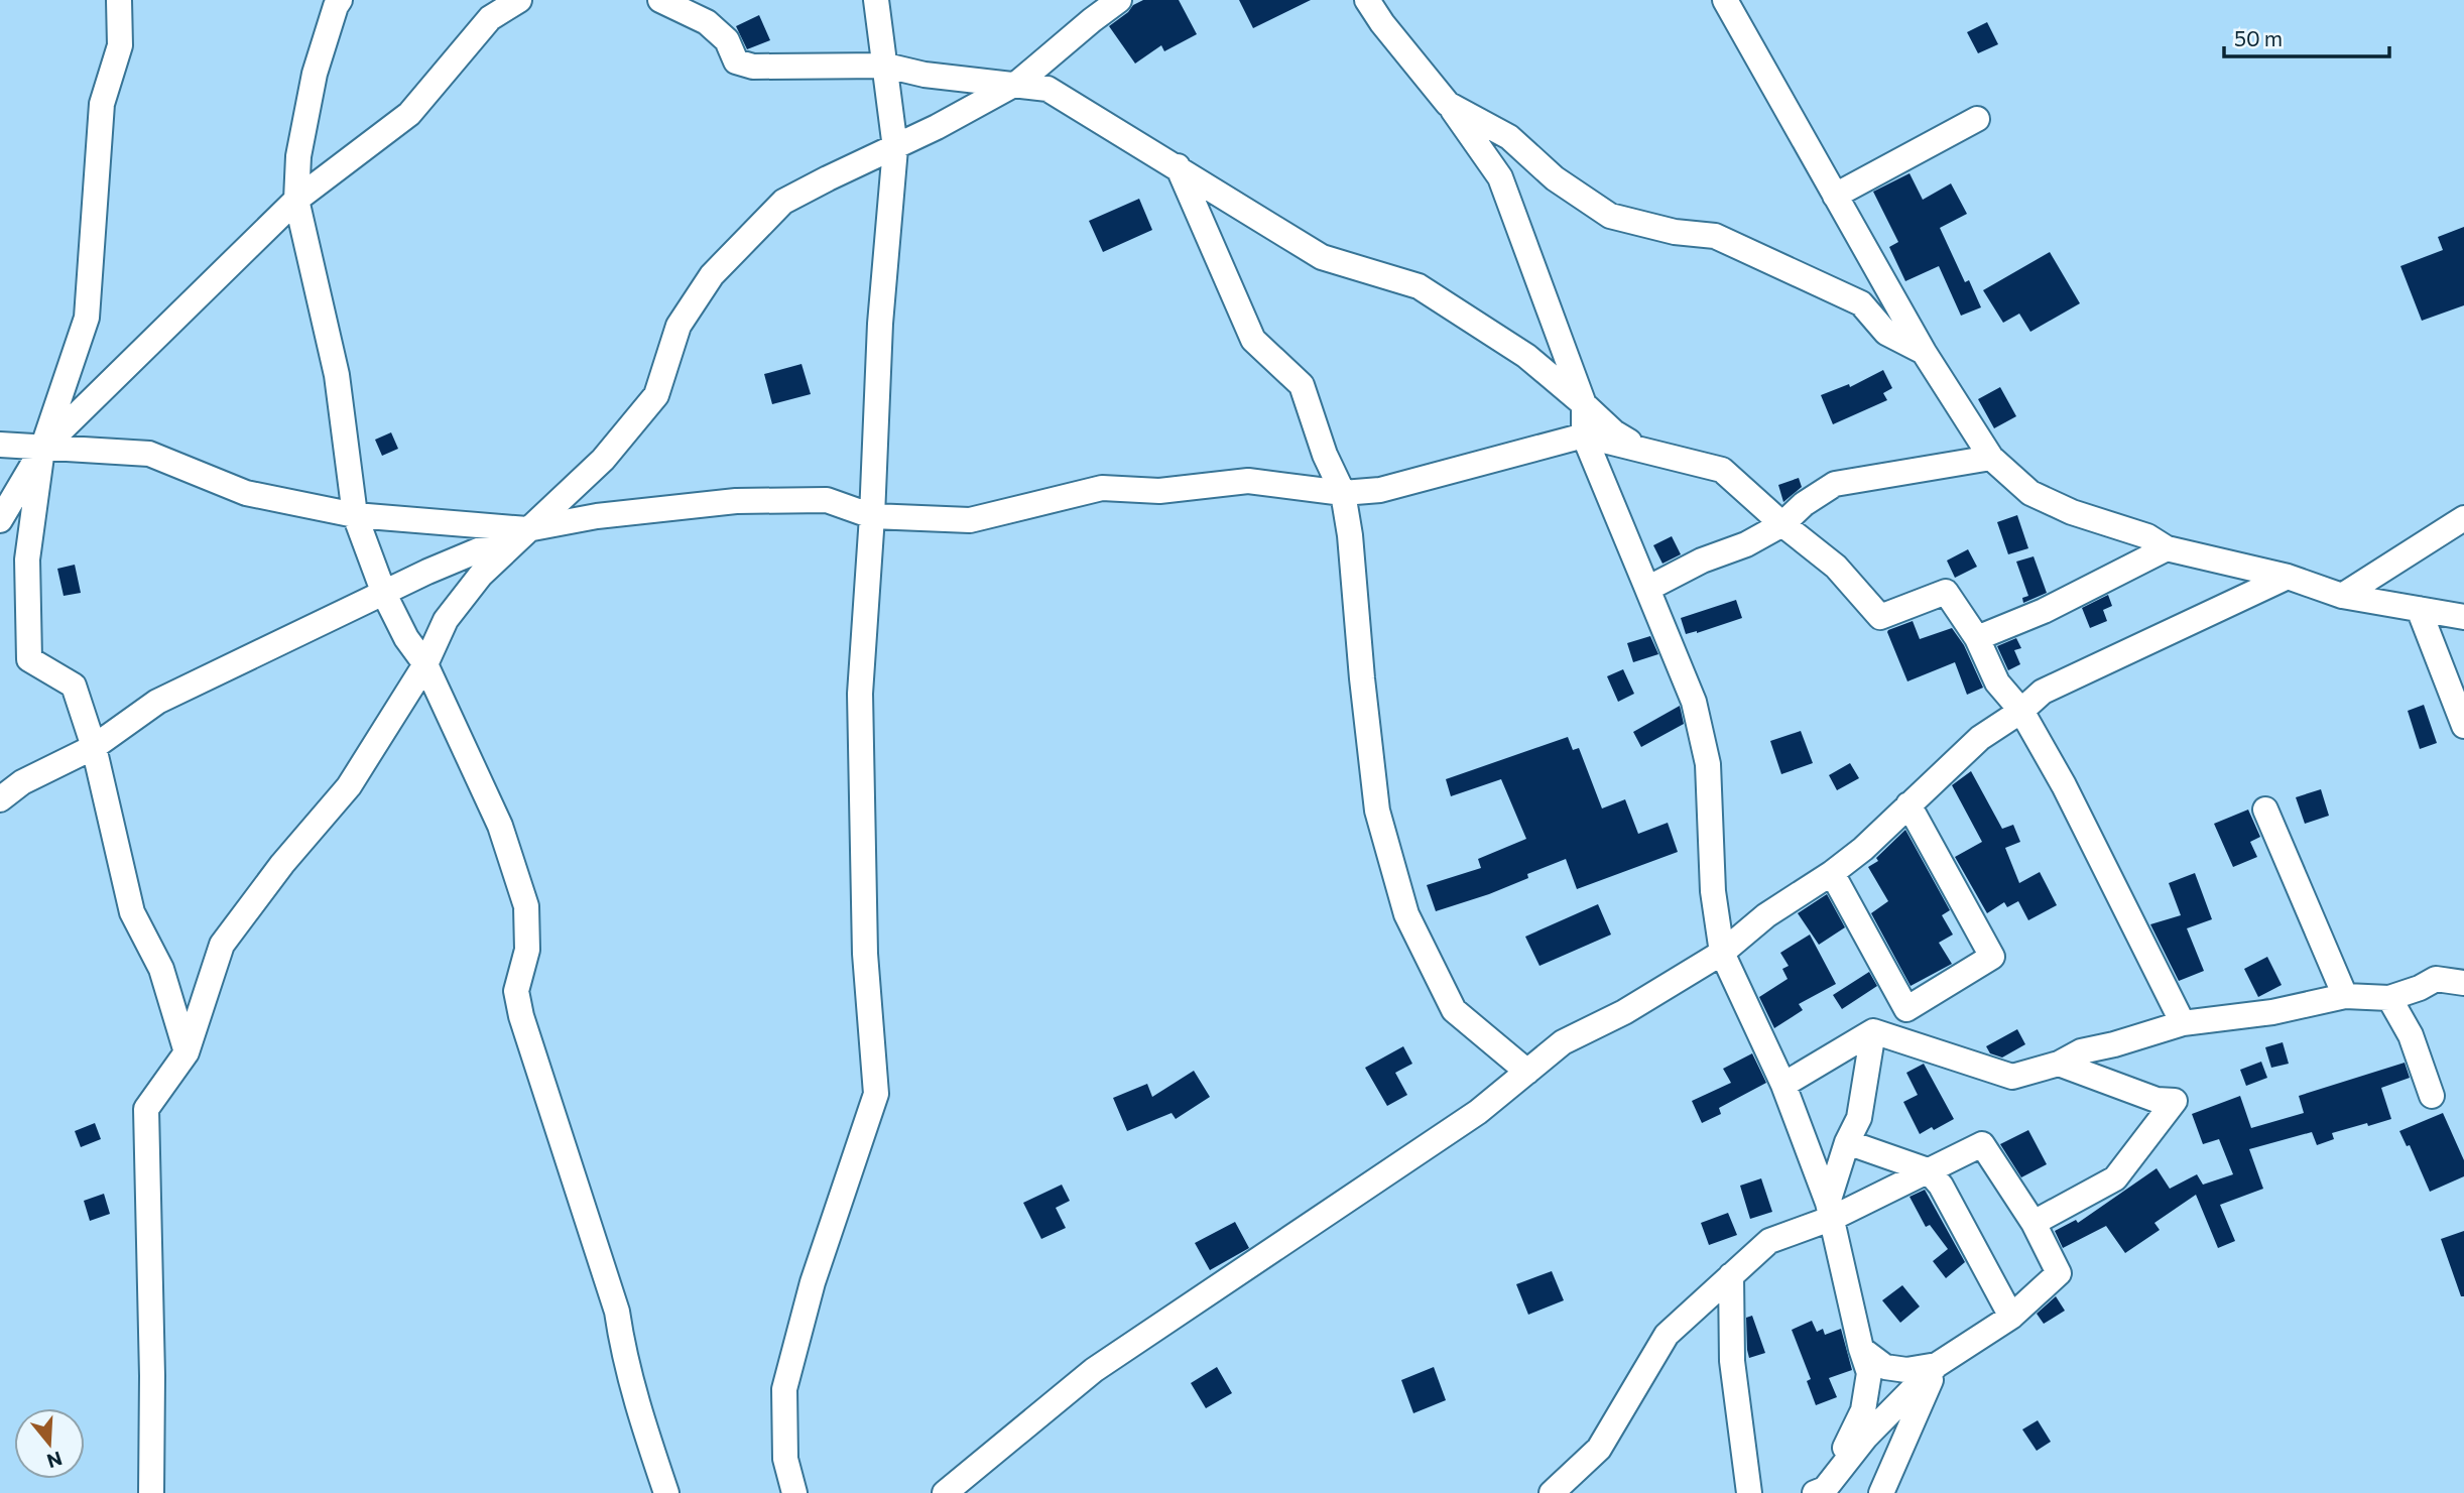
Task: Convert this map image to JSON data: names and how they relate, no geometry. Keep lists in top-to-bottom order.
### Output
{
  "scale_bar": "50 m",
  "north": "bottom"
}
